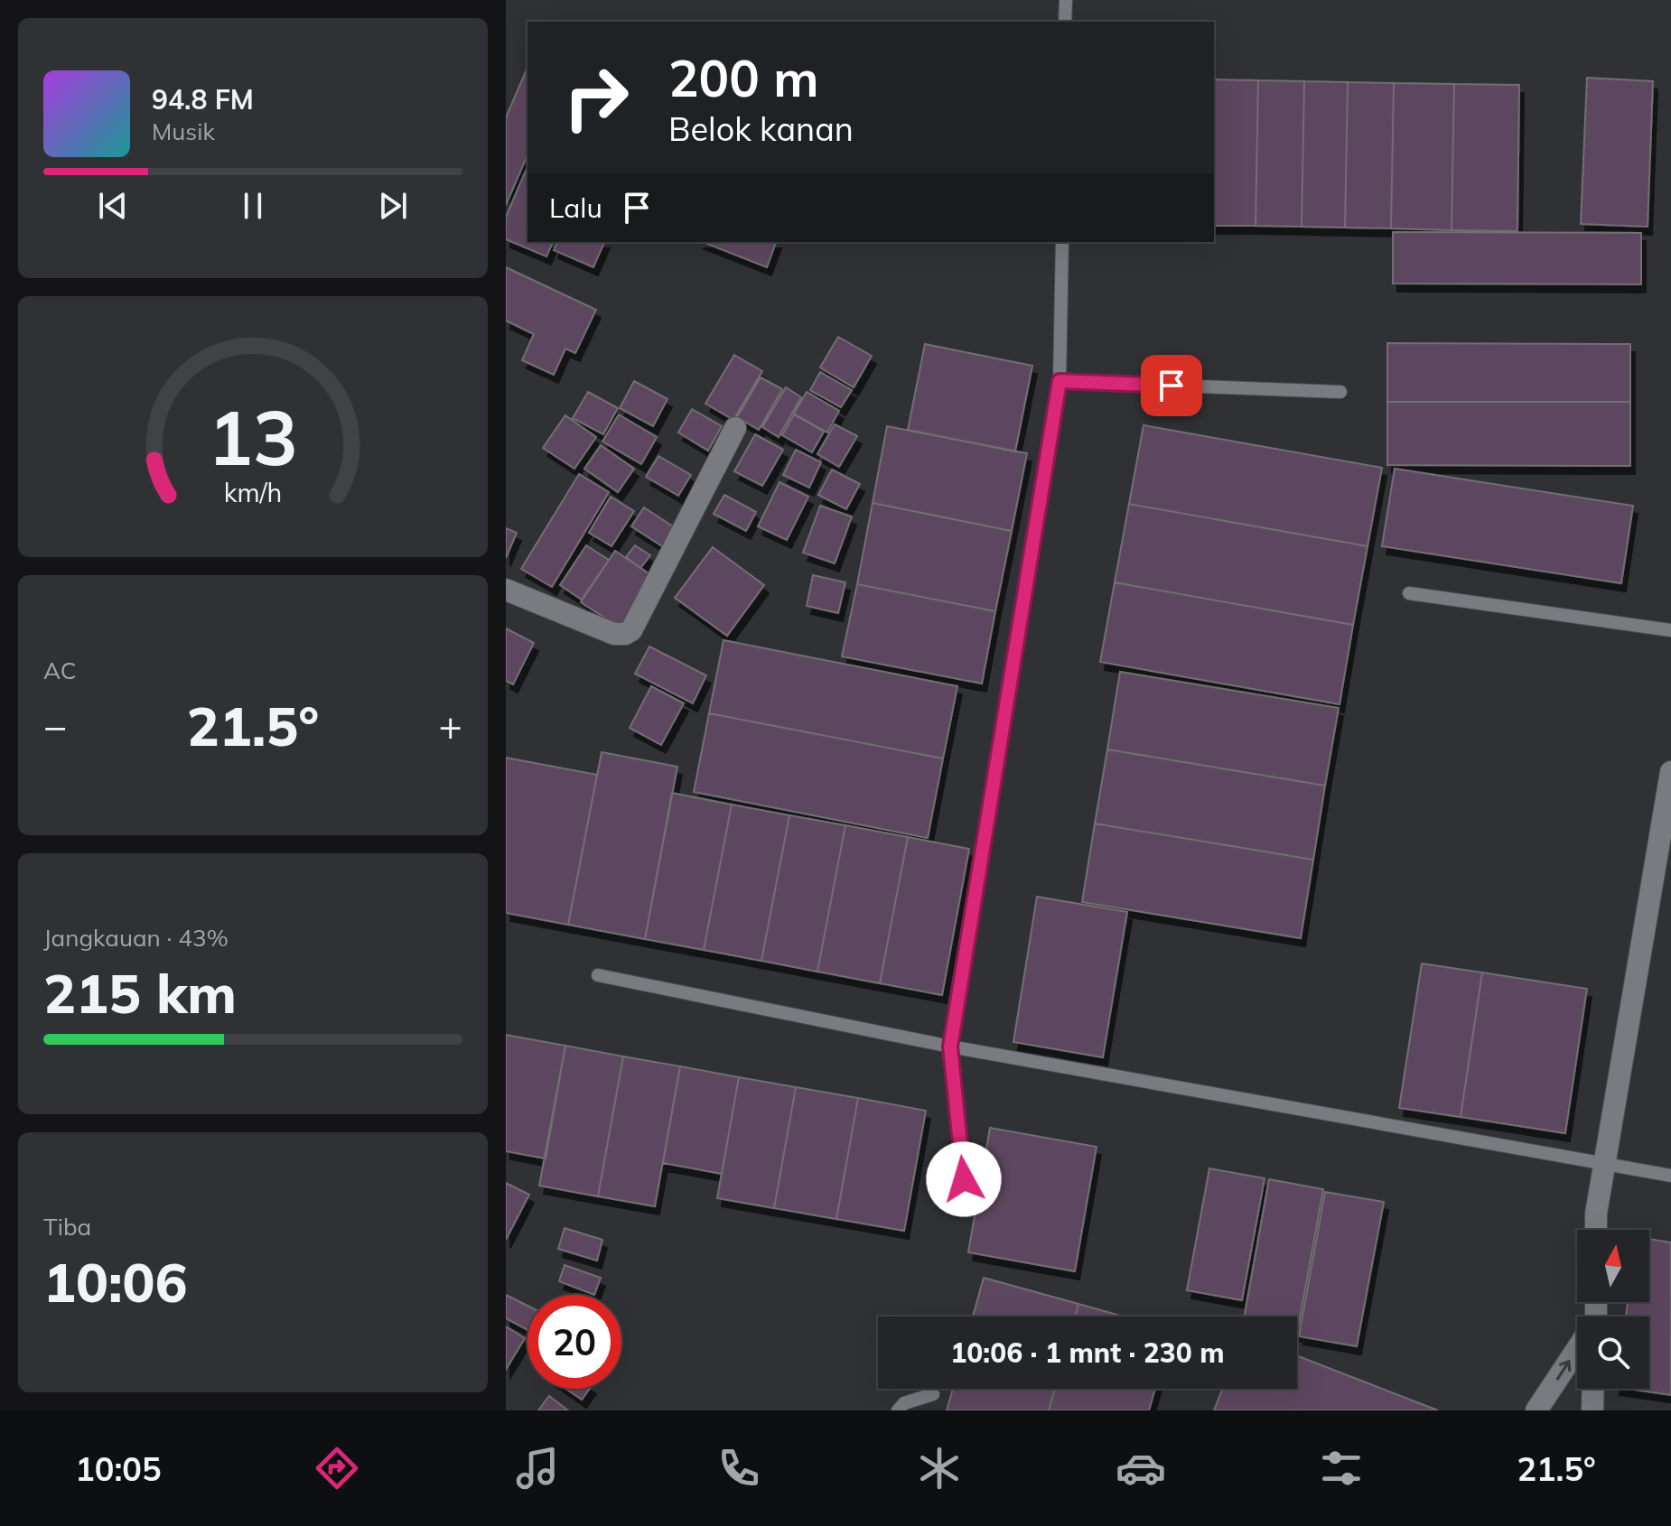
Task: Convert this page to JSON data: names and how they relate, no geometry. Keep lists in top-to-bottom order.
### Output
{
  "north": "top",
  "page": {
    "turn": ["200 m", "Belok kanan"],
    "song": ["94.8 FM", "Musik"],
    "then": "Lalu",
    "tile": [
      "AC",
      ["Jangkauan · 43%", "215 km"],
      ["Tiba", "10:06"]
    ],
    "heat": ["−", "21.5°", "+"],
    "limit": "20",
    "trip": "10:06 · 1 mnt · 230 m",
    "tabs": ["10:05", "21.5°"],
    "gauge": ["13", "km/h"]
  }
}
